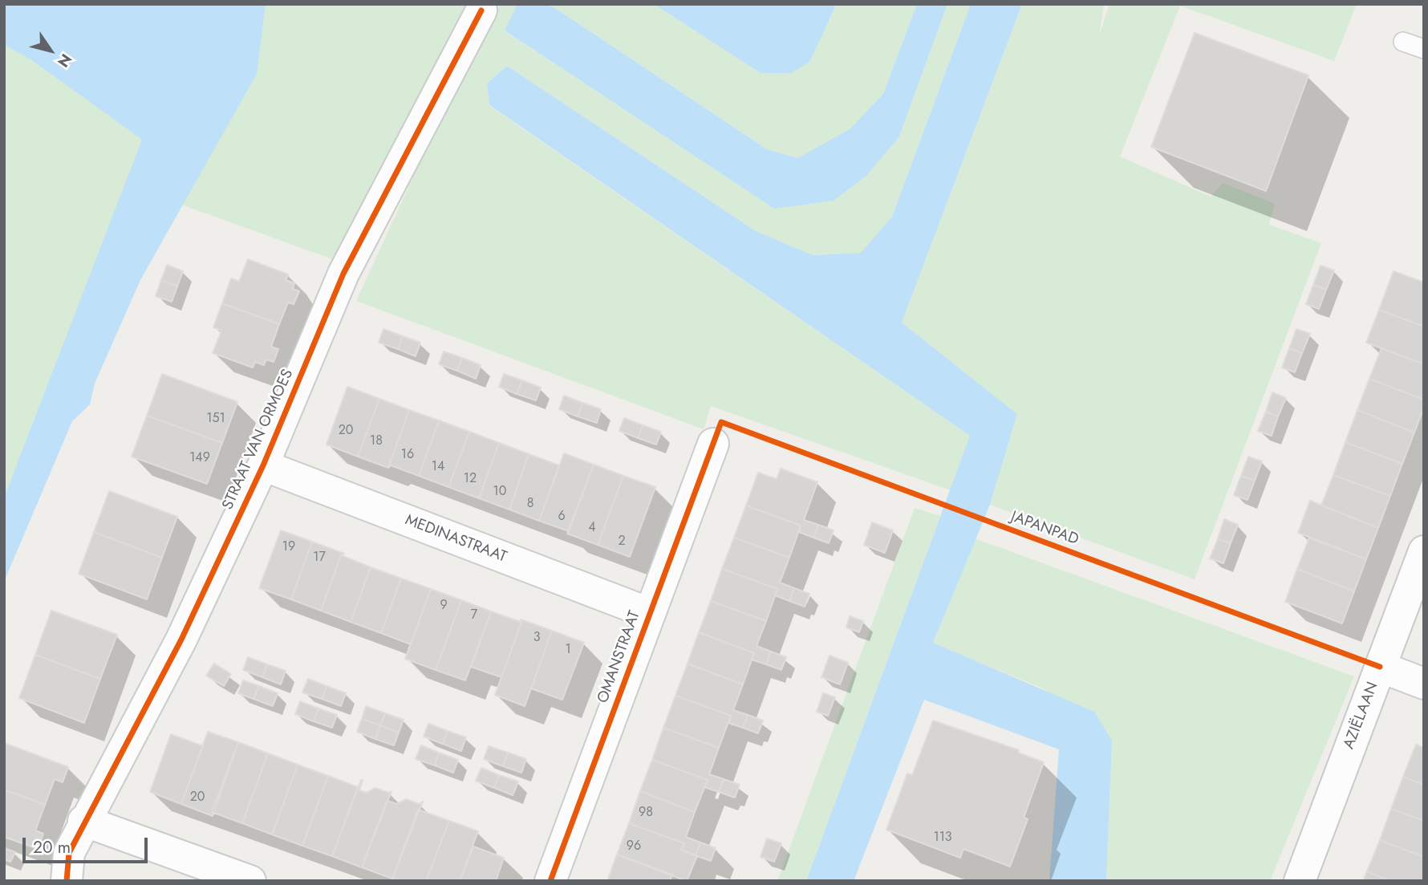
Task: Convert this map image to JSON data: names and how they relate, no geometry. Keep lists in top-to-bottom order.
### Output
{
  "streets": {
    "street": [
      "STRAAT VAN ORMOES",
      "MEDINASTRAAT",
      "OMANSTRAAT",
      "AZIËLAAN"
    ],
    "cycle path": ["JAPANPAD"]
  },
  "crossings": [
    ["STRAAT VAN ORMOES", "MEDINASTRAAT"],
    ["MEDINASTRAAT", "OMANSTRAAT"]
  ],
  "house_numbers": [
    "151",
    "20",
    "18",
    "16",
    "149",
    "14",
    "12",
    "10",
    "8",
    "6",
    "4",
    "2",
    "19",
    "17",
    "9",
    "7",
    "3",
    "1",
    "20",
    "98",
    "113",
    "96"
  ],
  "scale_bar": "20 m",
  "north": "bottom right"
}
